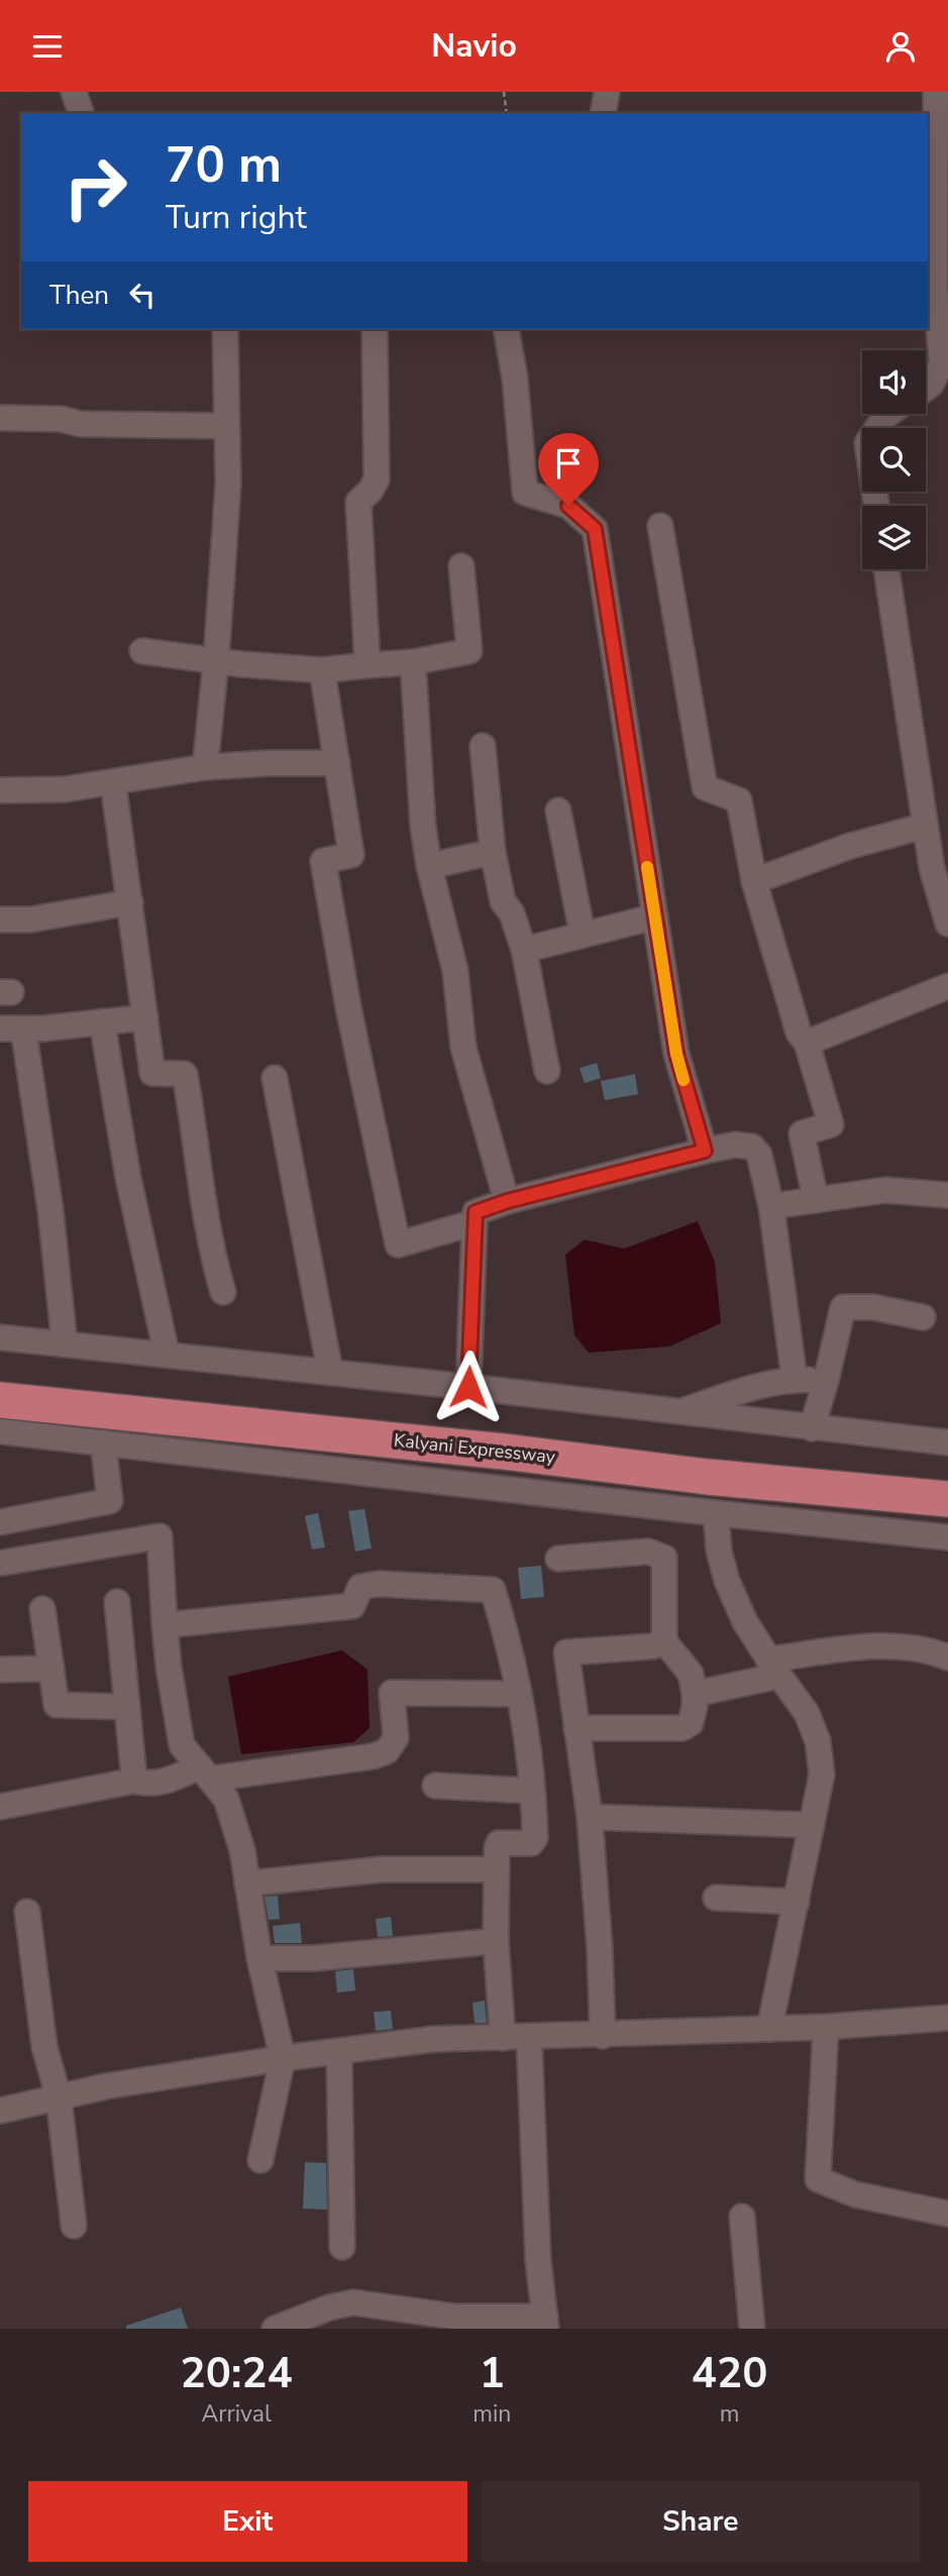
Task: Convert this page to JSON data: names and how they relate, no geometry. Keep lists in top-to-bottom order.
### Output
{
  "streets": {
    "highway": ["Kalyani Expressway"]
  },
  "page": {
    "header": "Navio",
    "turn": ["70 m", "Turn right"],
    "then": "Then",
    "eta": [
      "20:24",
      "Arrival",
      "1",
      "min",
      "420",
      "m"
    ],
    "buttons": ["Exit", "Share"]
  }
}
